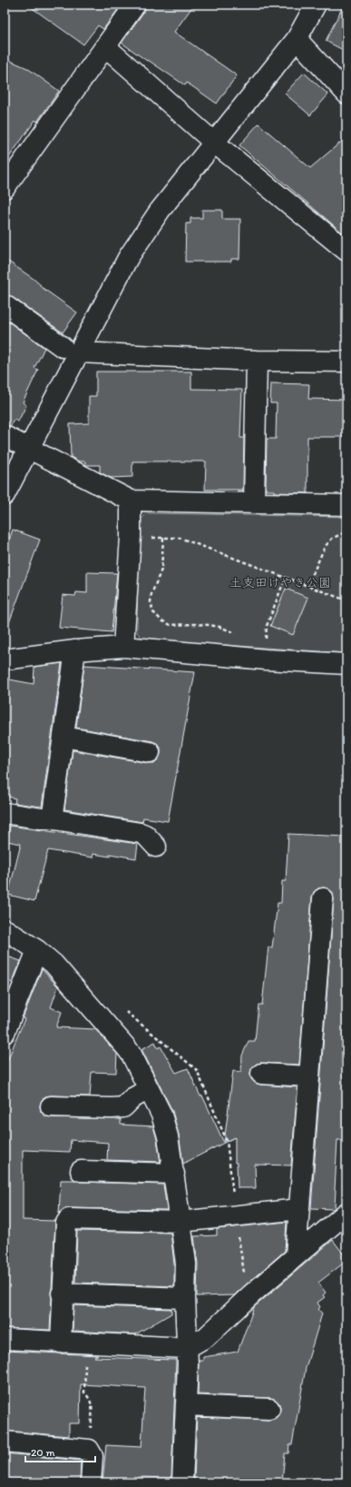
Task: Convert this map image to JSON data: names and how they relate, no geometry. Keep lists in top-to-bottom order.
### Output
{
  "parks": ["土支田けやき公園"],
  "scale_bar": "20 m"
}
